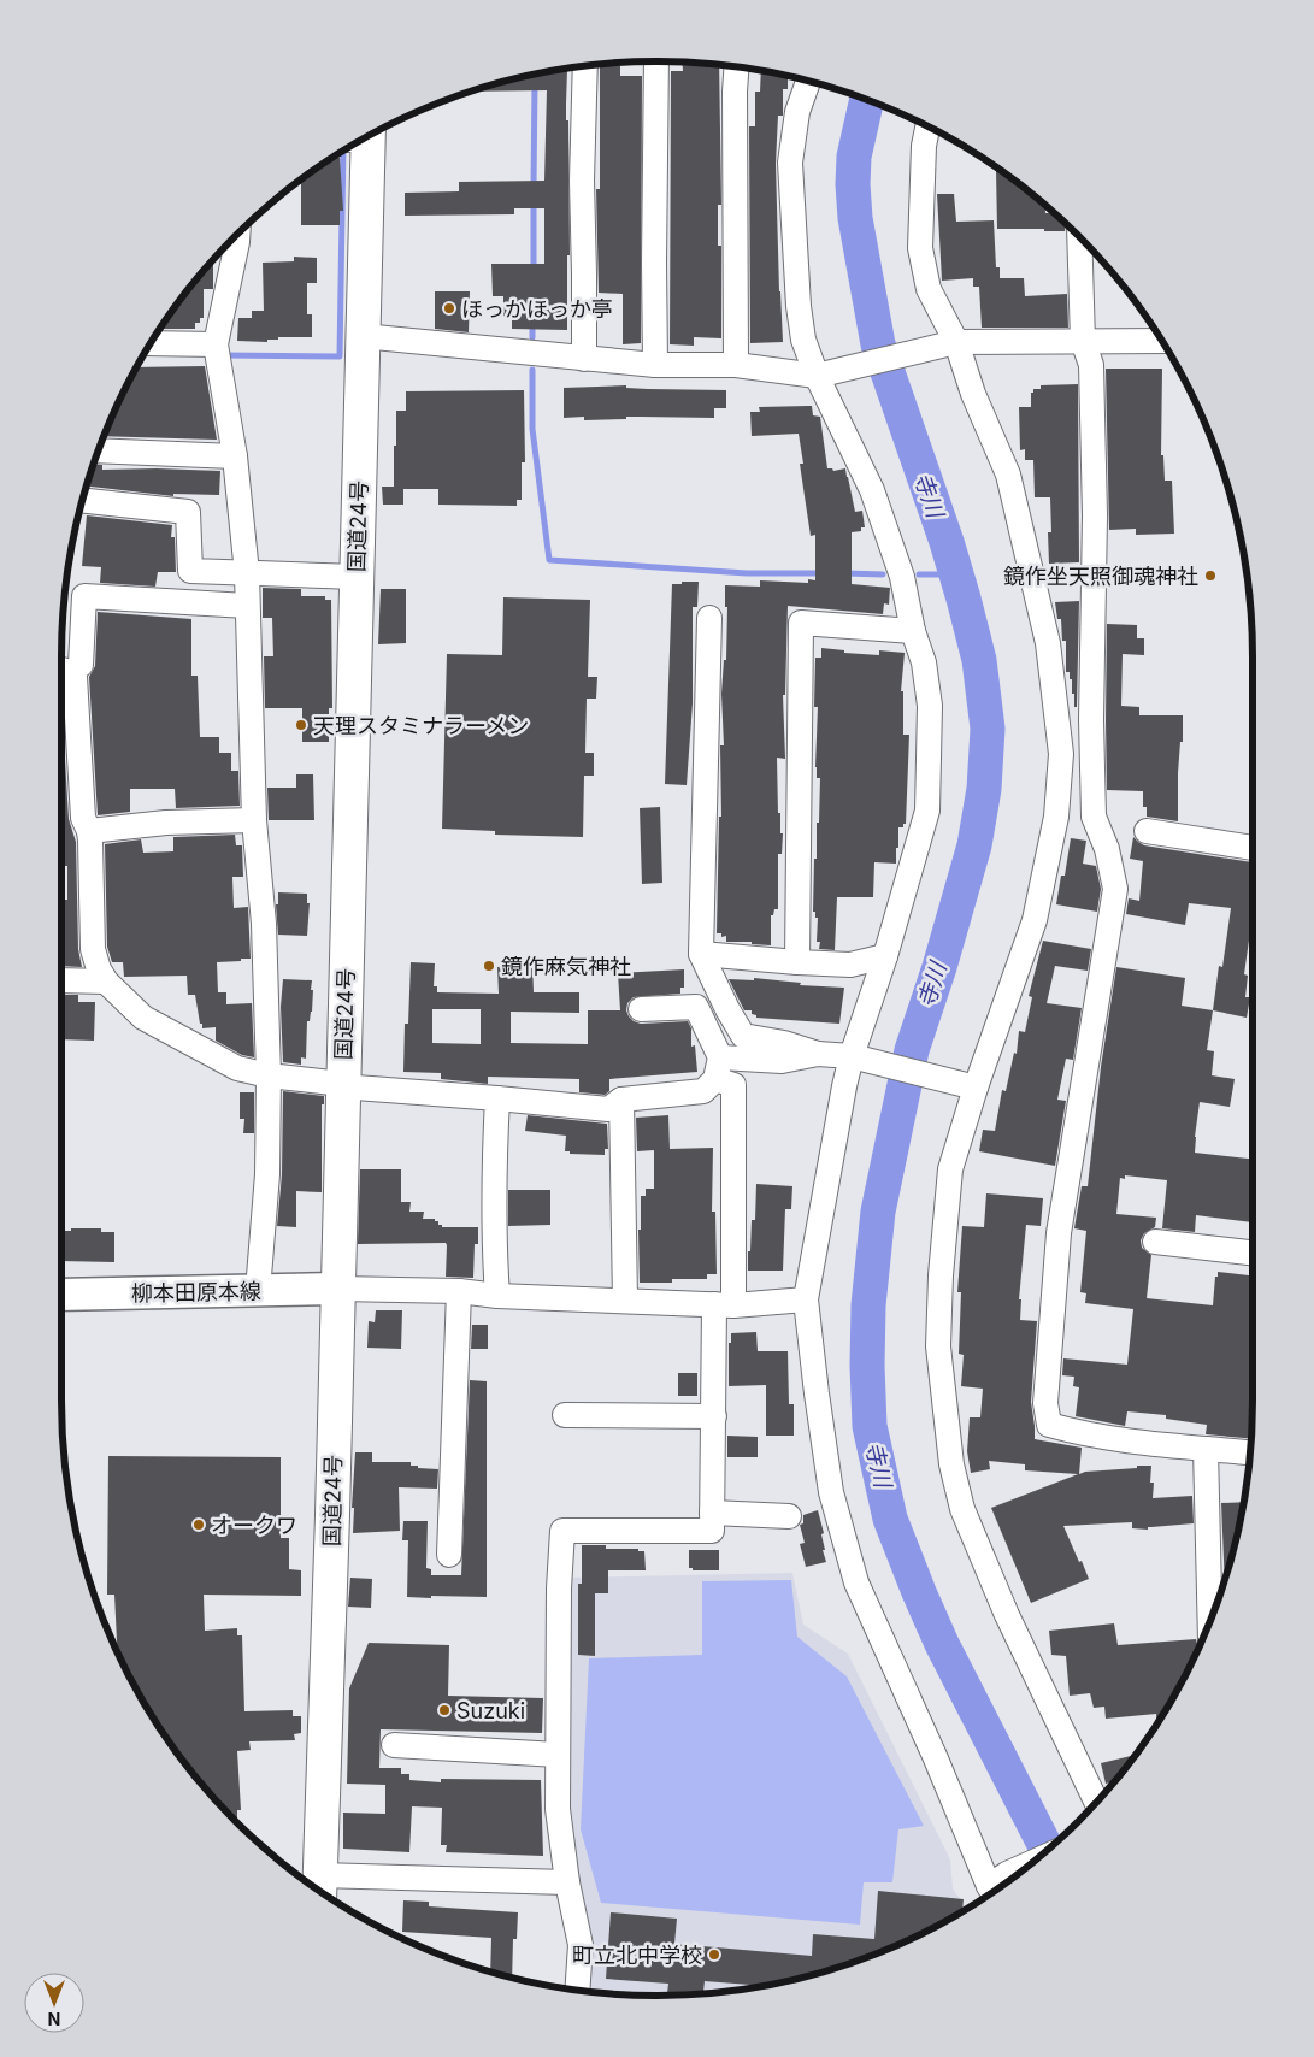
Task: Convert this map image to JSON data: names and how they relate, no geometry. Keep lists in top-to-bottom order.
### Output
{
  "streets": {
    "highway": ["国道24号"],
    "main road": ["柳本田原本線"]
  },
  "crossings": [
    ["国道24号", "柳本田原本線"]
  ],
  "water": ["寺川"],
  "places": [
    "ほっかほっか亭",
    "鏡作坐天照御魂神社",
    "天理スタミナラーメン",
    "鏡作麻気神社",
    "オークワ",
    "Suzuki",
    "町立北中学校"
  ],
  "north": "bottom"
}
